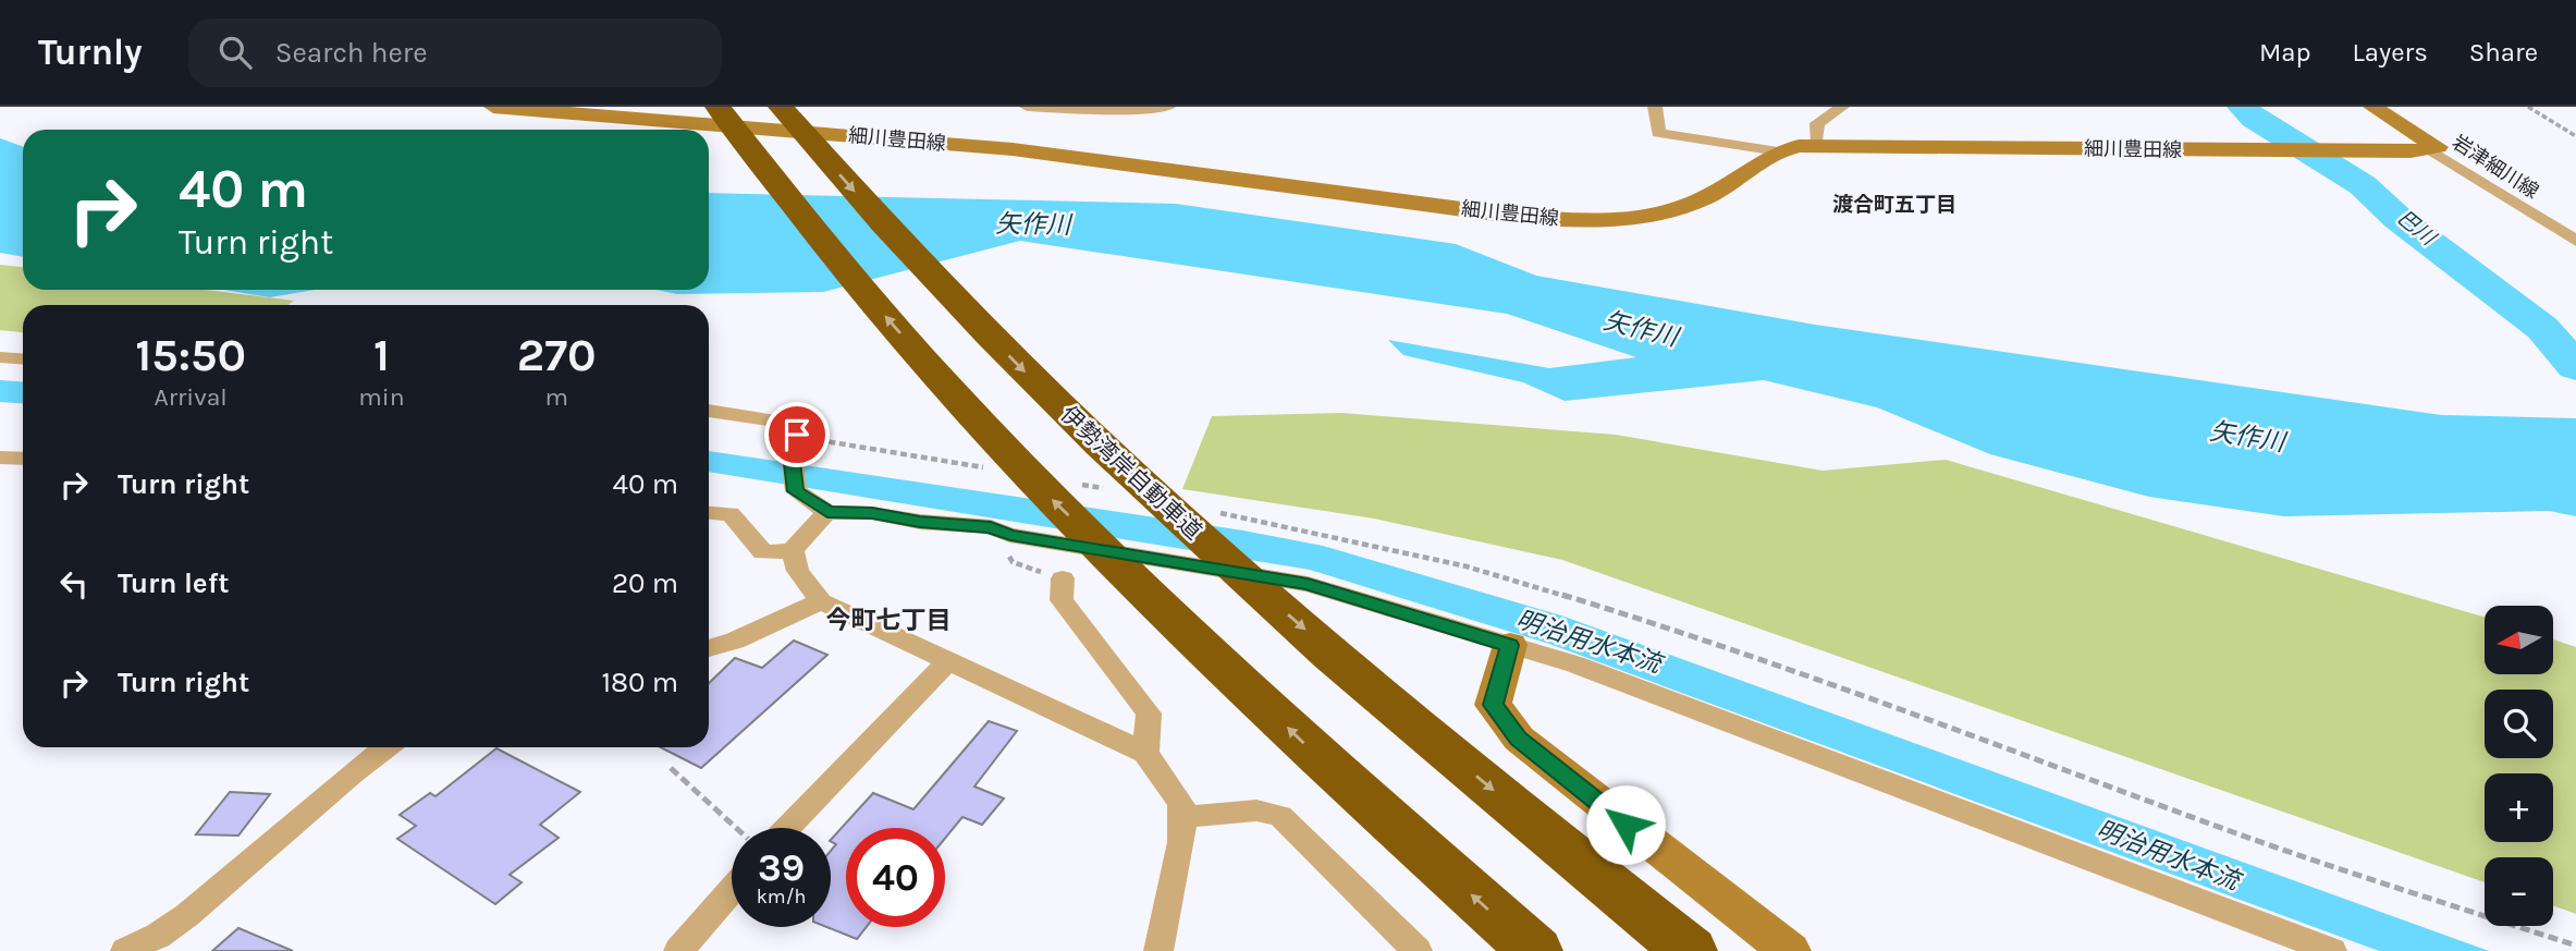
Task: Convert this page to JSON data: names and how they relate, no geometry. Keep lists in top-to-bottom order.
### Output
{
  "streets": {
    "highway": ["伊勢湾岸自動車道"],
    "main road": ["細川豊田線"],
    "street": ["岩津細川線"]
  },
  "crossings": [
    ["細川豊田線", "岩津細川線"]
  ],
  "districts": ["渡合町五丁目", "今町七丁目"],
  "water": ["矢作川", "巴川", "明治用水本流"],
  "north": "left",
  "page": {
    "header": "Turnly",
    "search": "Search here",
    "nav": ["Map", "Layers", "Share"],
    "turn": ["40 m", "Turn right"],
    "eta": [
      "15:50",
      "Arrival",
      "1",
      "min",
      "270",
      "m"
    ],
    "list": [
      {
        "name": "Turn right",
        "value": "40 m"
      },
      {
        "name": "Turn left",
        "value": "20 m"
      },
      {
        "name": "Turn right",
        "value": "180 m"
      }
    ],
    "map_buttons": ["+", "−"],
    "speed": "39 km/h",
    "limit": "40"
  }
}
